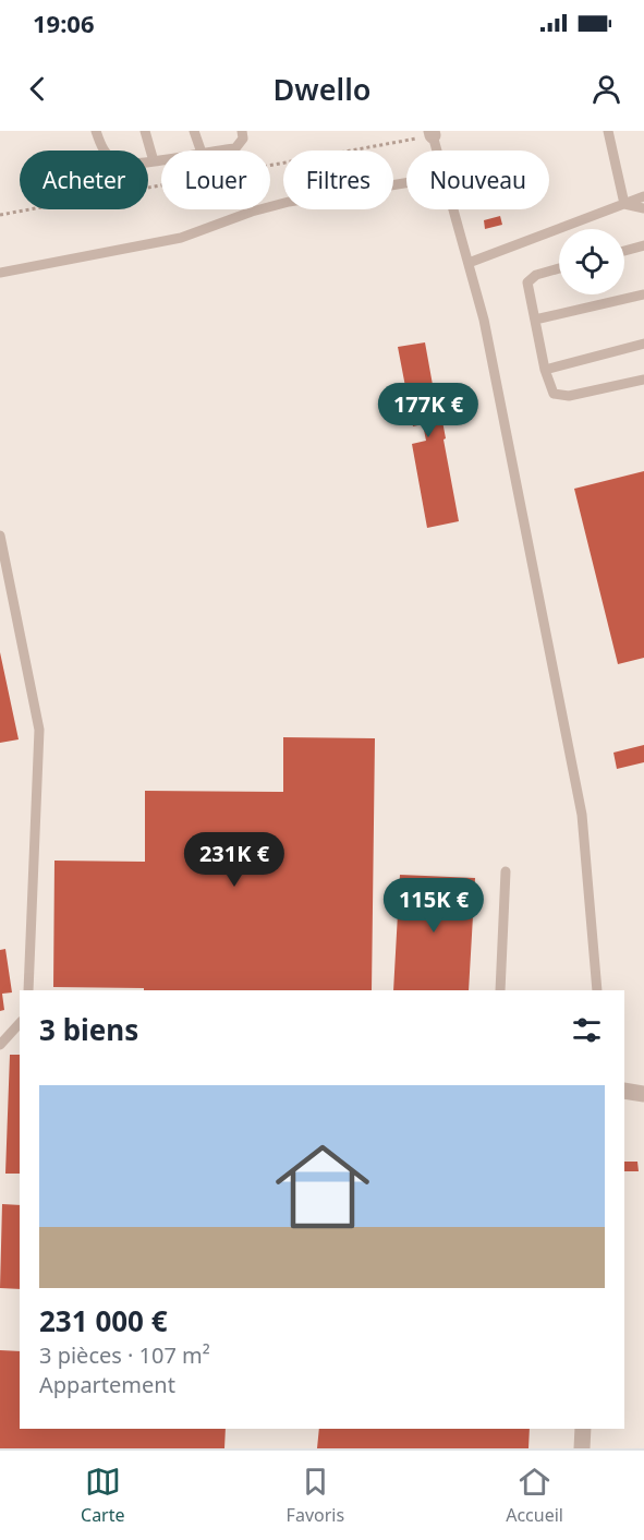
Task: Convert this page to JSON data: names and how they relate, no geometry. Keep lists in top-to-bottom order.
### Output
{
  "page": {
    "status": "19:06",
    "header": "Dwello",
    "chip": [
      "Acheter",
      "Louer",
      "Filtres",
      "Nouveau"
    ],
    "price": ["177K €", "231K €", "115K €"],
    "heading": "3 biens",
    "list": [
      {
        "name": "231 000 €",
        "note": "3 pièces · 107 m² · Appartement"
      }
    ],
    "tabs": ["Carte", "Favoris", "Accueil"]
  }
}
